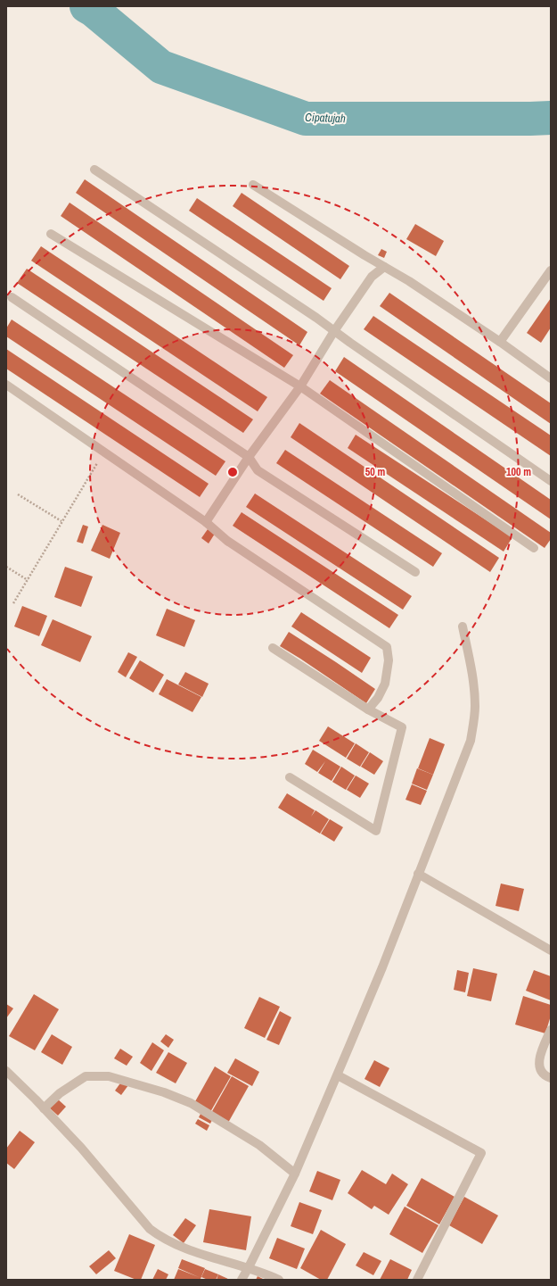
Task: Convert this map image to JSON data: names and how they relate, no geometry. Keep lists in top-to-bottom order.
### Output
{
  "water": ["Cipatujah"],
  "rings": ["50 m", "100 m"]
}
